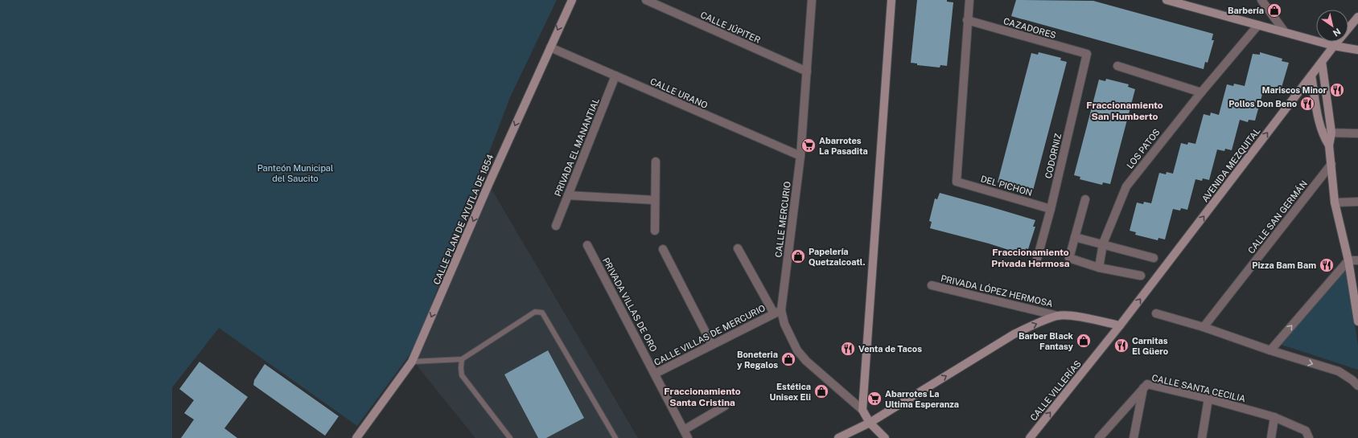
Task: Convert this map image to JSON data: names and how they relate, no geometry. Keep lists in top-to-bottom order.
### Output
{
  "streets": {
    "main road": ["AVENIDA MEZQUITAL", "CALLE PLAN DE AYUTLA DE 1854", "CALLE VILLERÍAS"],
    "street": [
      "CALLE JÚPITER",
      "CAZADORES",
      "CALLE URANO",
      "PRIVADA EL MANANTIAL",
      "LOS PATOS",
      "CODORNIZ",
      "DEL PICHON",
      "CALLE SAN GERMÁN",
      "CALLE MERCURIO",
      "PRIVADA LÓPEZ HERMOSA",
      "PRIVADA VILLAS DE ORO",
      "CALLE VILLAS DE MERCURIO",
      "CALLE SANTA CECILIA"
    ]
  },
  "crossings": [
    ["CALLE JÚPITER", "CALLE MERCURIO"],
    ["CAZADORES", "CODORNIZ"],
    ["CAZADORES", "DEL PICHON"],
    ["CALLE URANO", "PRIVADA EL MANANTIAL"],
    ["CALLE URANO", "CALLE PLAN DE AYUTLA DE 1854"],
    ["CALLE URANO", "CALLE MERCURIO"],
    ["CODORNIZ", "DEL PICHON"],
    ["AVENIDA MEZQUITAL", "CALLE VILLERÍAS"],
    ["CALLE MERCURIO", "CALLE VILLAS DE MERCURIO"],
    ["PRIVADA VILLAS DE ORO", "CALLE VILLAS DE MERCURIO"]
  ],
  "one_way": ["AVENIDA MEZQUITAL", "CALLE PLAN DE AYUTLA DE 1854", "CALLE VILLERÍAS"],
  "districts": ["Fraccionamiento San Humberto", "Fraccionamiento Privada Hermosa", "Fraccionamiento Santa Cristina"],
  "parks": ["Panteón Municipal del Saucito"],
  "places": {
    "shop": [
      "Barbería",
      "Papelería Quetzalcoatl.",
      "Barber Black Fantasy",
      "Boneteria y Regalos",
      "Estética Unisex Eli"
    ],
    "restaurant": [
      "Mariscos Minor",
      "Pollos Don Beno",
      "Pizza Bam Bam",
      "Carnitas El Güero",
      "Venta de Tacos"
    ],
    "supermarket": ["Abarrotes La Pasadita", "Abarrotes La Ultima Esperanza"]
  },
  "north": "bottom right"
}
